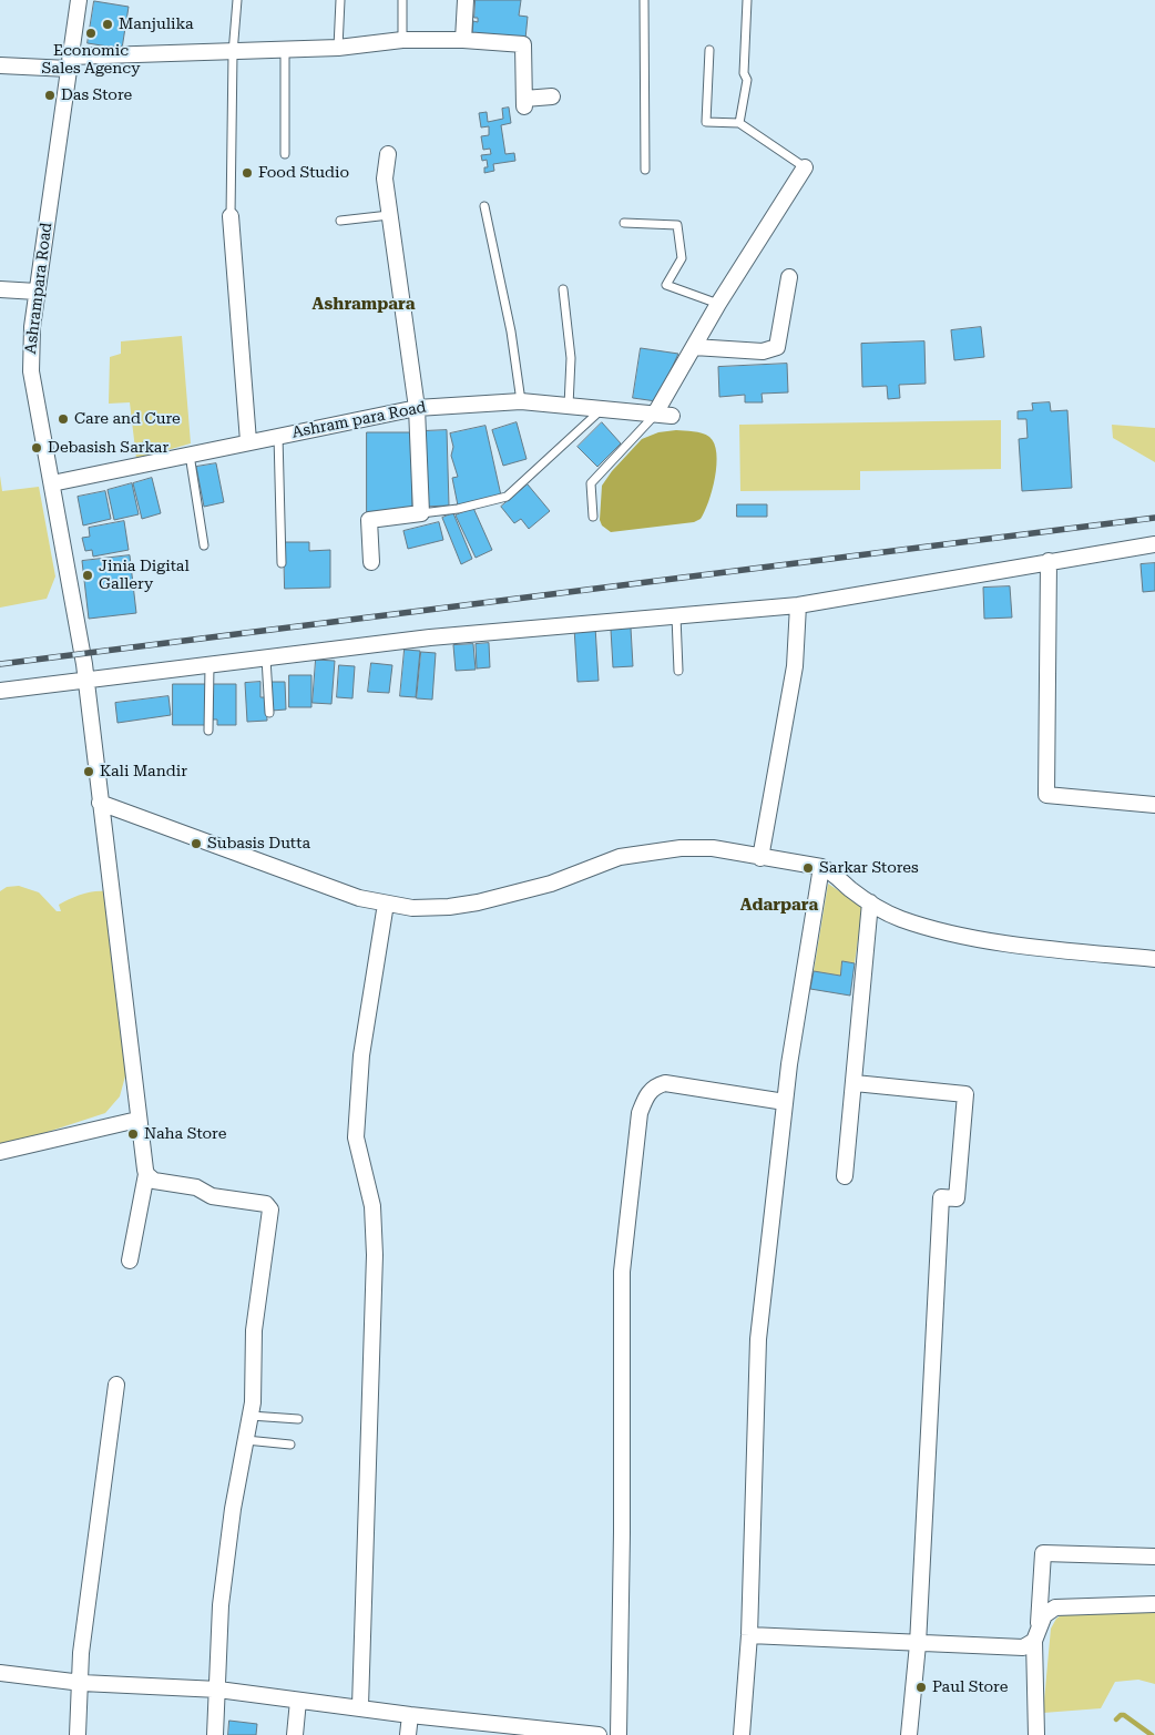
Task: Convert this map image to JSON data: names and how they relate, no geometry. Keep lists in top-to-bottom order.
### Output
{
  "streets": {
    "street": ["Ashrampara Road", "Ashram para Road"]
  },
  "crossings": [
    ["Ashrampara Road", "Ashram para Road"]
  ],
  "districts": ["Ashrampara", "Adarpara"],
  "places": [
    "Manjulika",
    "Economic Sales Agency",
    "Das Store",
    "Food Studio",
    "Care and Cure",
    "Debasish Sarkar",
    "Jinia Digital Gallery",
    "Kali Mandir",
    "Subasis Dutta",
    "Sarkar Stores",
    "Naha Store",
    "Paul Store"
  ]
}
